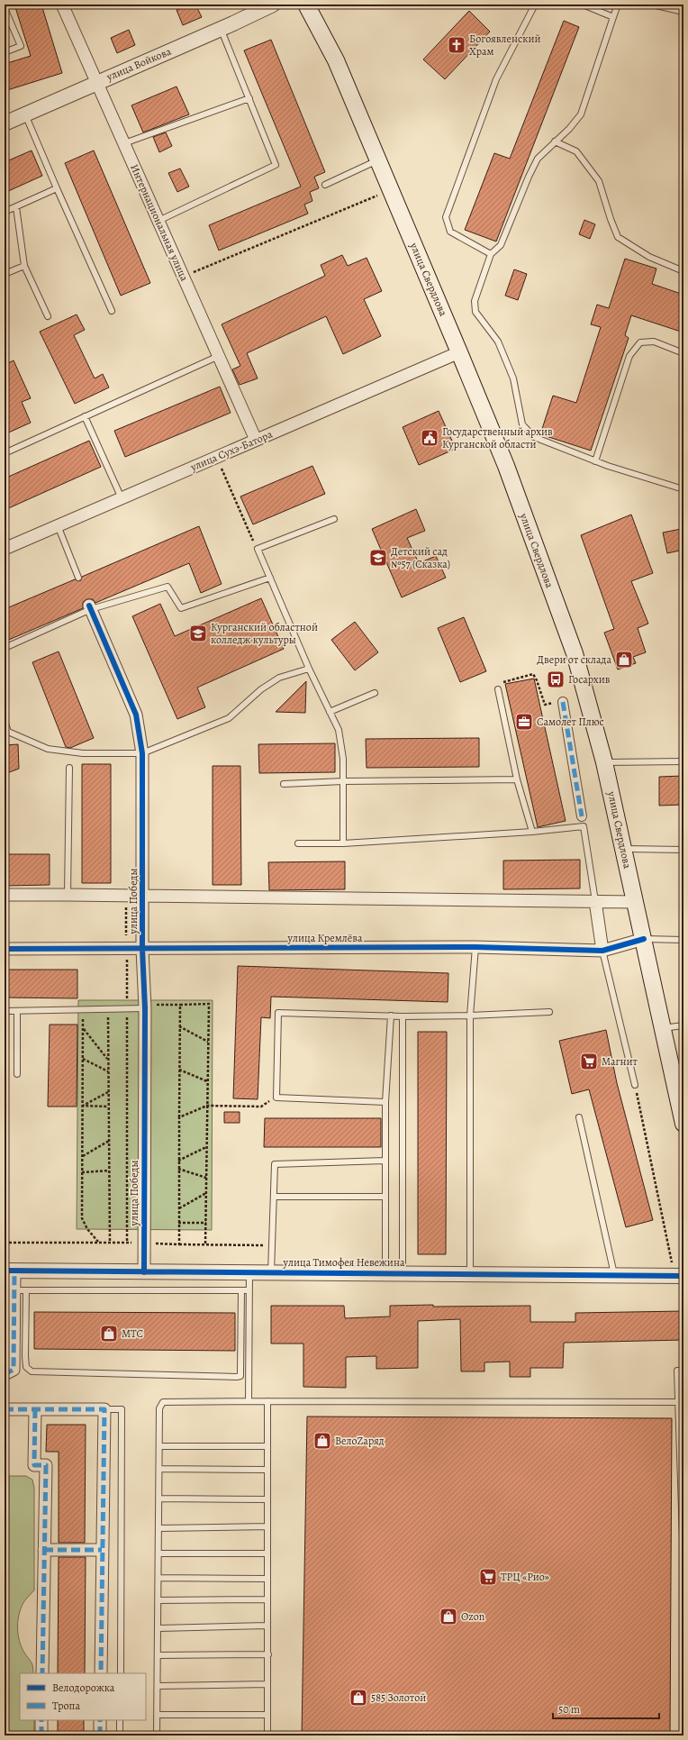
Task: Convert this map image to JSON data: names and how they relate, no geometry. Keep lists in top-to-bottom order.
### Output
{
  "streets": {
    "main road": ["улица Свердлова"],
    "street": [
      "улица Войкова",
      "Интернациональная улица",
      "улица Сухэ-Батора",
      "улица Победы",
      "улица Кремлёва",
      "улица Тимофея Невежина"
    ]
  },
  "crossings": [
    ["улица Войкова", "Интернациональная улица"],
    ["Интернациональная улица", "улица Сухэ-Батора"],
    ["улица Свердлова", "улица Сухэ-Батора"],
    ["улица Свердлова", "улица Кремлёва"],
    ["улица Победы", "улица Кремлёва"],
    ["улица Победы", "улица Тимофея Невежина"]
  ],
  "places": {
    "church": ["Богоявленский Храм"],
    "public building": ["Государственный архив Курганской области"],
    "school or university": ["Детский сад №57 (Сказка)", "Курганский областной колледж культуры"],
    "shop": [
      "Двери от склада",
      "МТС",
      "ВелоZаряд",
      "Ozon",
      "585 Золотой"
    ],
    "bus stop": ["Госархив"],
    "office": ["Самолет Плюс"],
    "supermarket": ["Магнит", "ТРЦ «Рио»"]
  },
  "legend": ["Велодорожка", "Тропа"],
  "scale_bar": "50 m"
}
